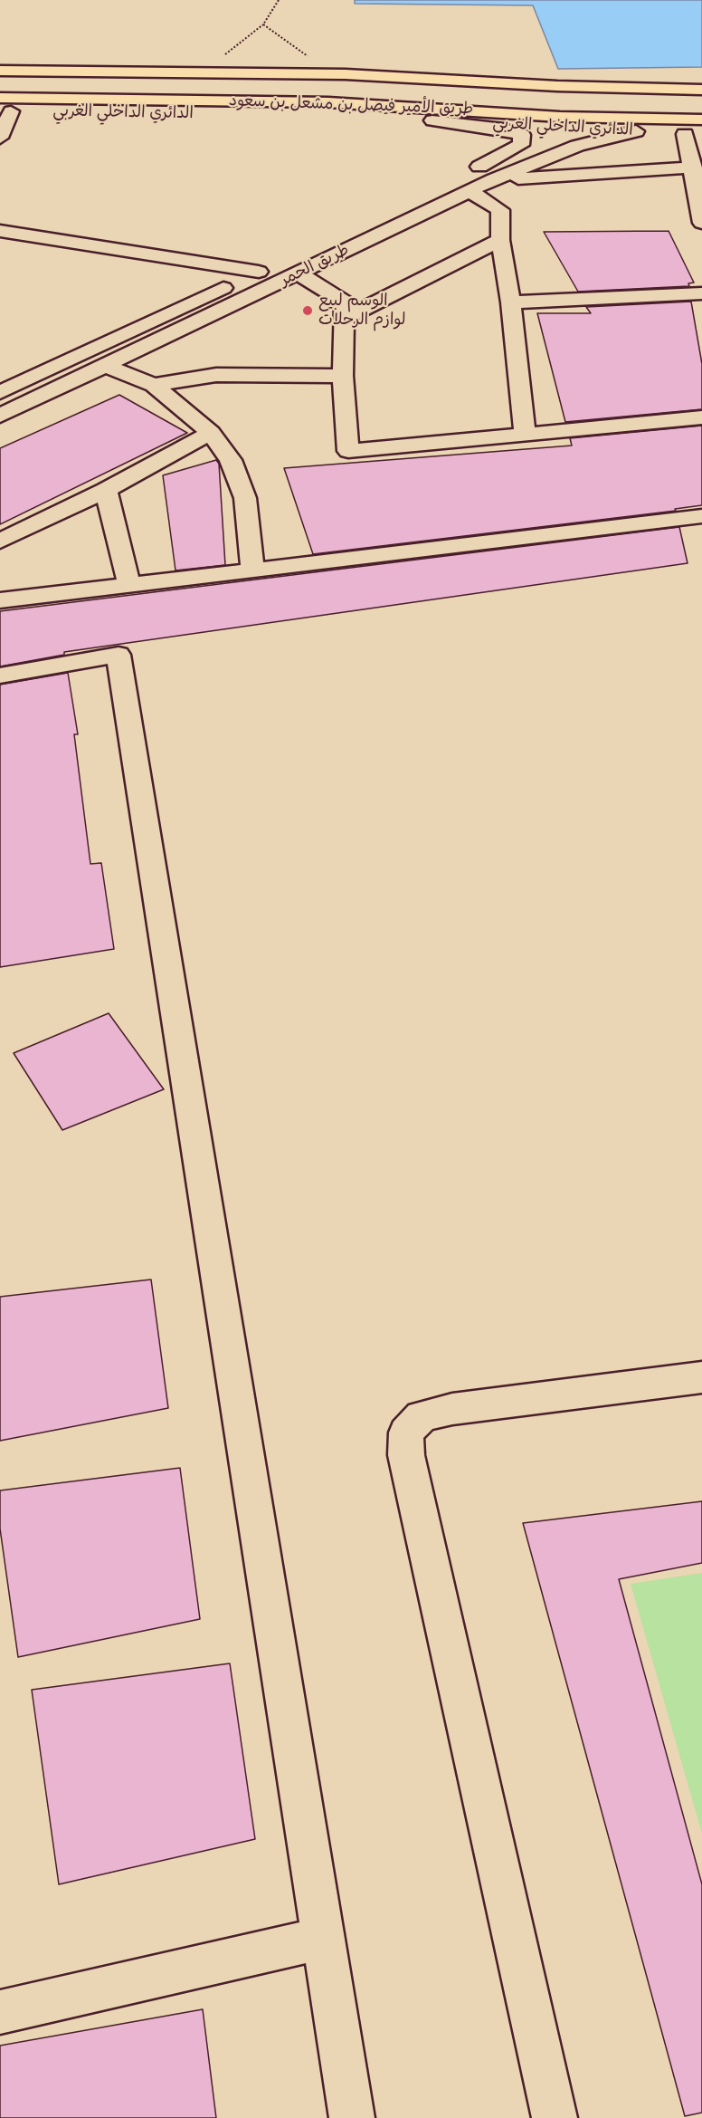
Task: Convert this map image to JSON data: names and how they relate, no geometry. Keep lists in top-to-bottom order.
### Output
{
  "streets": {
    "main road": ["طريق الأمير فيصل بن مشعل بن سعود", "الدائري الداخلي الغربي"],
    "street": ["طريق الحمر"]
  },
  "crossings": [
    ["الدائري الداخلي الغربي", "طريق الحمر"]
  ],
  "places": ["الوسم لبيع لوازم الرحلات"]
}
